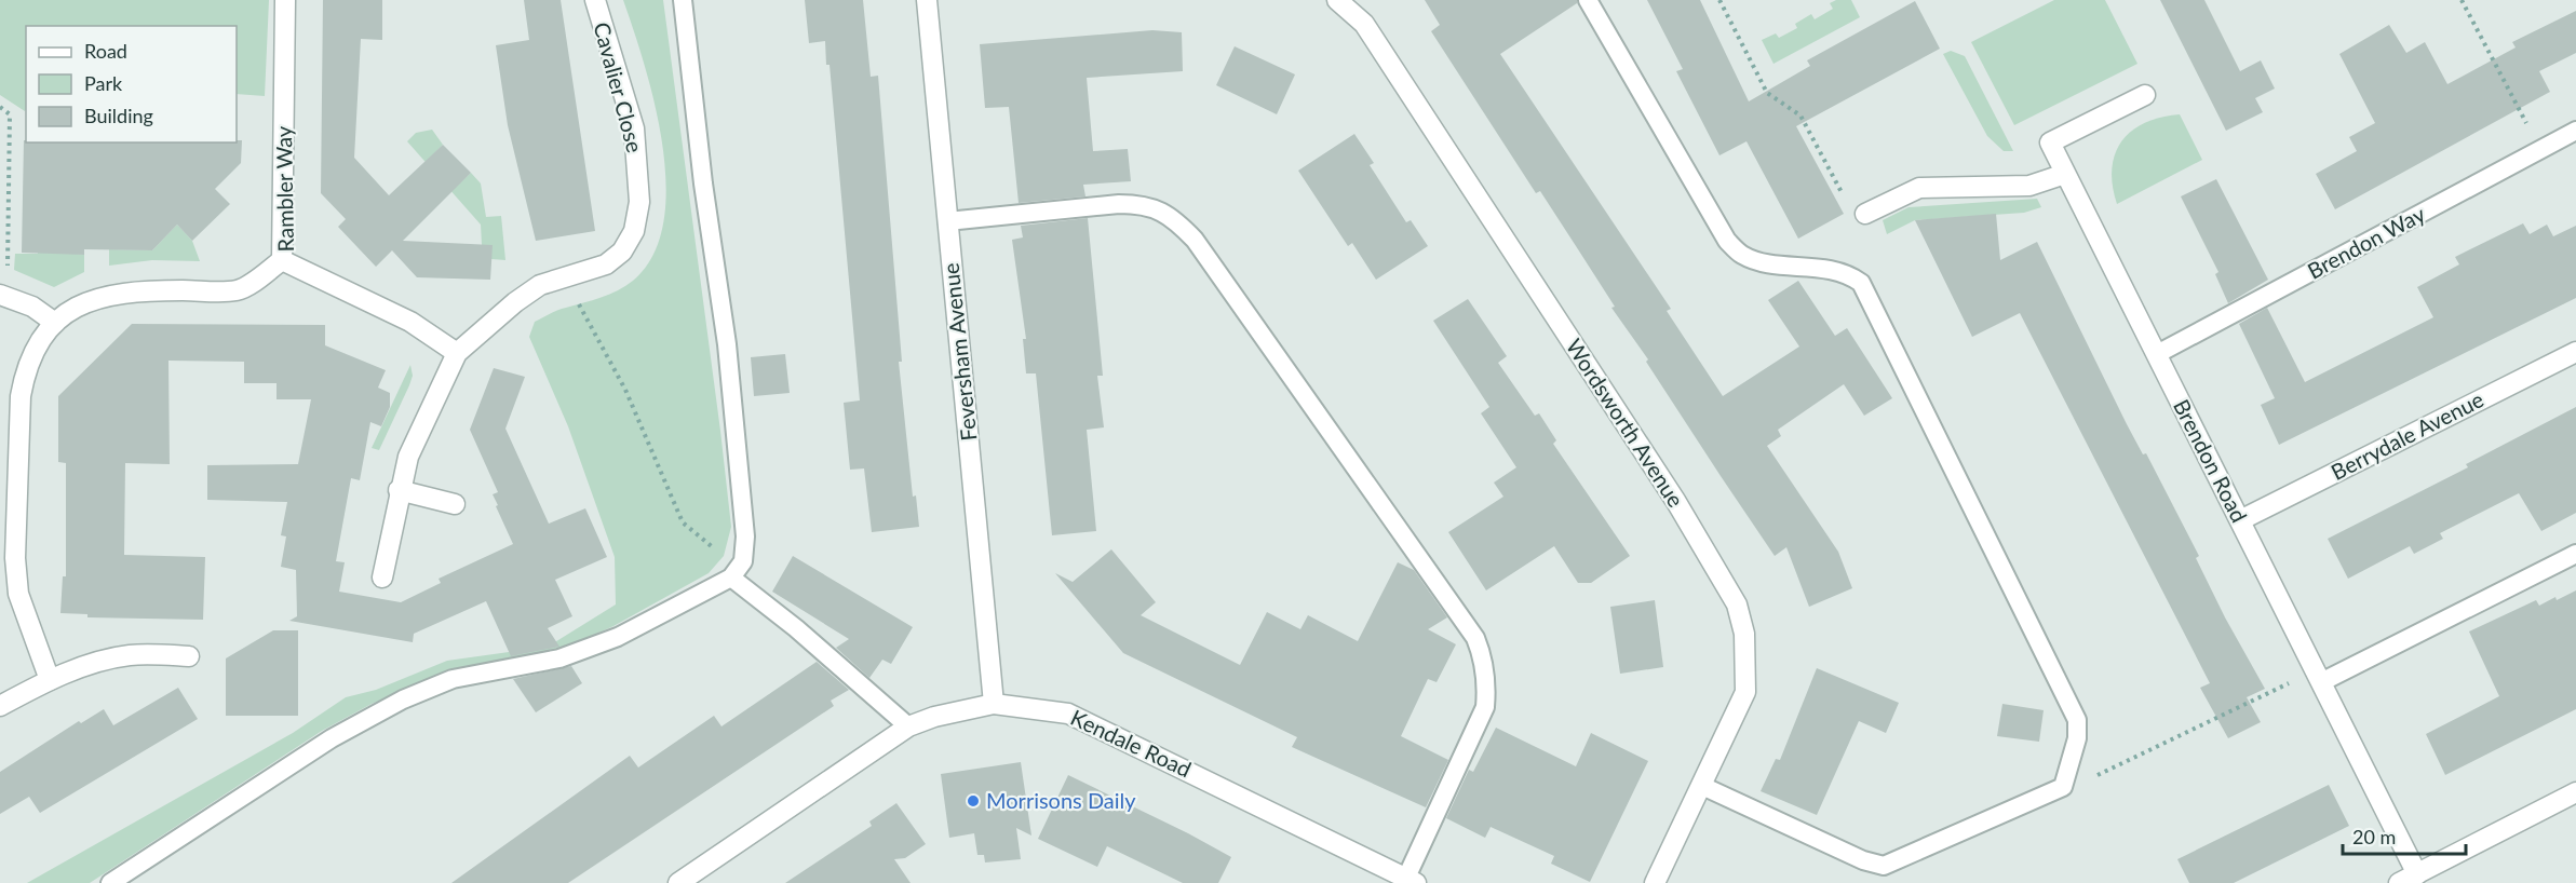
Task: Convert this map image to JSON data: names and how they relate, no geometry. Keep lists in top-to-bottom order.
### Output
{
  "streets": {
    "street": [
      "Cavalier Close",
      "Rambler Way",
      "Feversham Avenue",
      "Wordsworth Avenue",
      "Berrydale Avenue",
      "Brendon Road",
      "Kendale Road"
    ],
    "lane": ["Brendon Way"]
  },
  "crossings": [
    ["Cavalier Close", "Rambler Way"],
    ["Brendon Way", "Brendon Road"],
    ["Feversham Avenue", "Kendale Road"],
    ["Berrydale Avenue", "Brendon Road"]
  ],
  "places": ["Morrisons Daily"],
  "legend": ["Road", "Park", "Building"],
  "scale_bar": "20 m"
}
